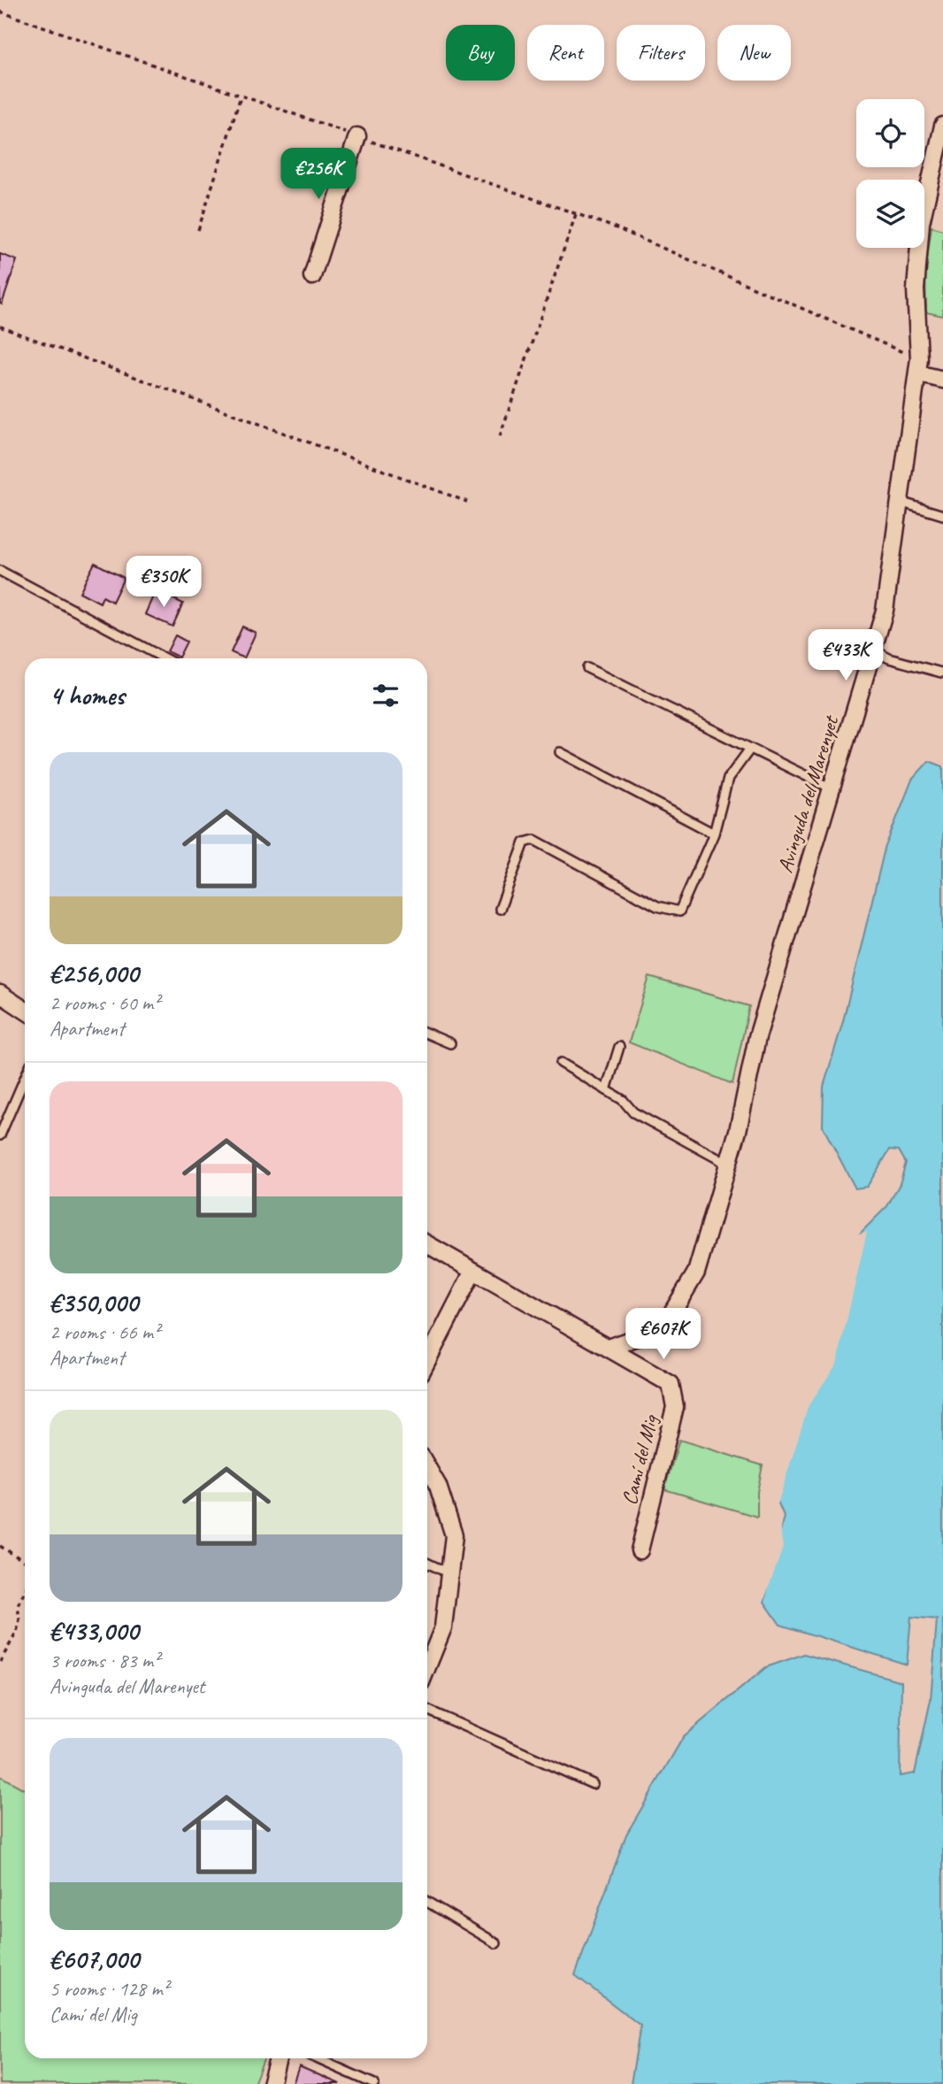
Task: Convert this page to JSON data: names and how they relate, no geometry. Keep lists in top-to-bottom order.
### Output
{
  "streets": {
    "street": ["Avinguda del Marenyet", "Camí del Mig"]
  },
  "crossings": [
    ["Avinguda del Marenyet", "Camí del Mig"]
  ],
  "page": {
    "chip": [
      "Buy",
      "Rent",
      "Filters",
      "New"
    ],
    "price": [
      "€256K",
      "€350K",
      "€433K",
      "€607K"
    ],
    "heading": "4 homes",
    "list": [
      {
        "name": "€256,000",
        "note": "2 rooms · 60 m² · Apartment"
      },
      {
        "name": "€350,000",
        "note": "2 rooms · 66 m² · Apartment"
      },
      {
        "name": "€433,000",
        "note": "3 rooms · 83 m² · Avinguda del Marenyet"
      },
      {
        "name": "€607,000",
        "note": "5 rooms · 128 m² · Camí del Mig"
      }
    ]
  }
}
